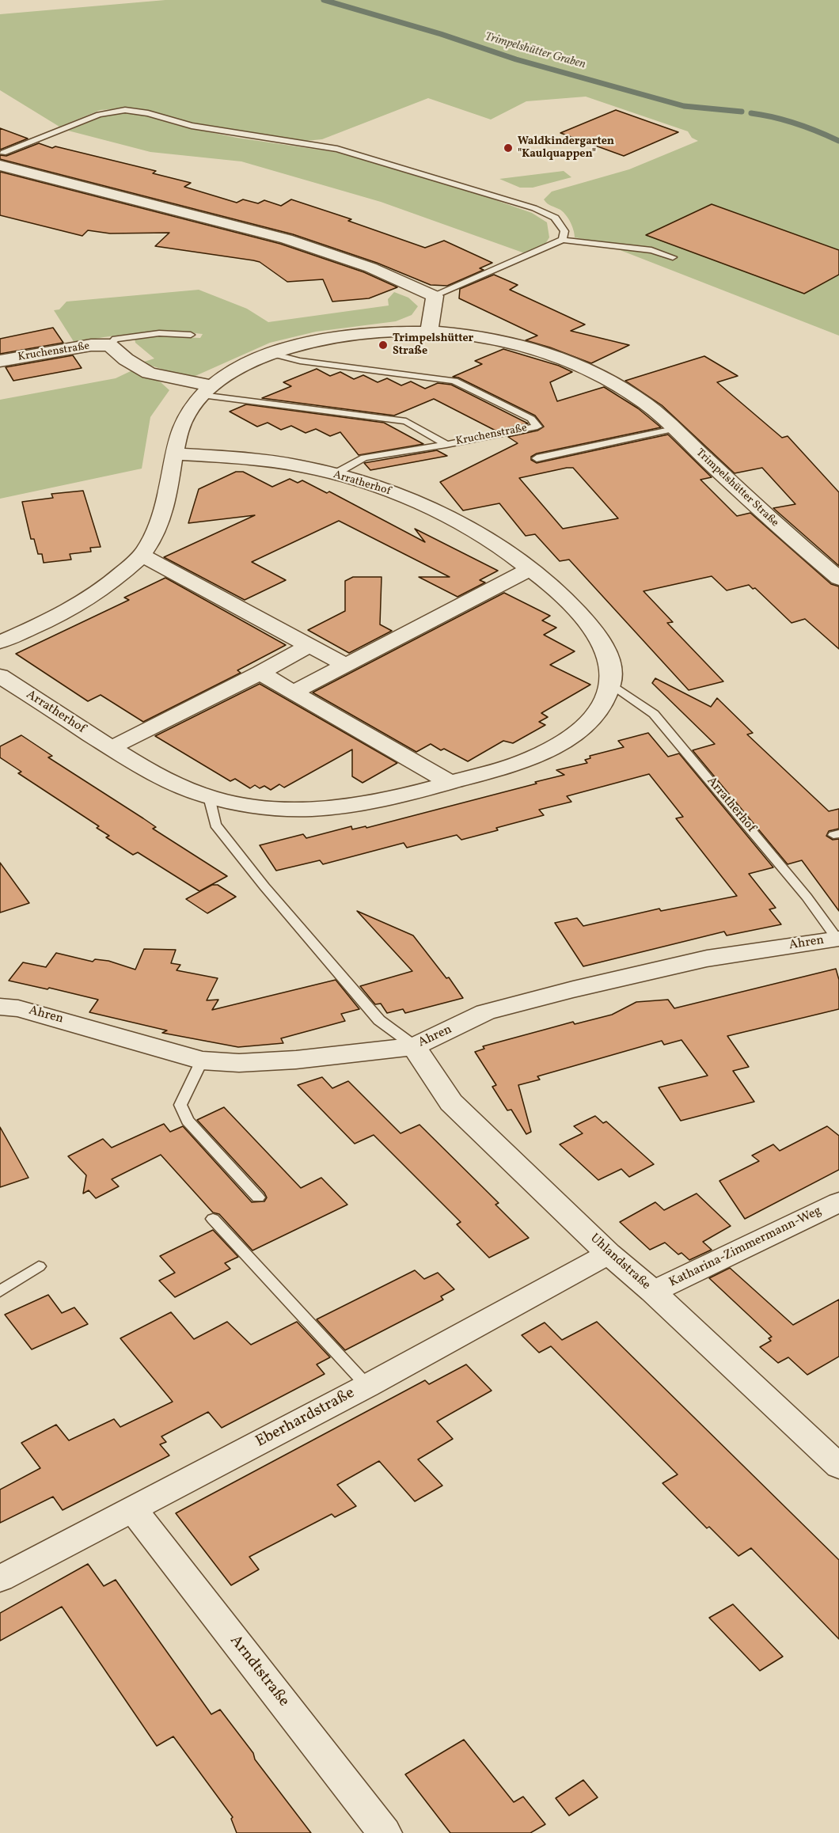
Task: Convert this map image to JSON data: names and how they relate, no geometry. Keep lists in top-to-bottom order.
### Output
{
  "streets": {
    "street": [
      "Kruchenstraße",
      "Arratherhof",
      "Trimpelshütter Straße",
      "Ahren",
      "Katharina-Zimmermann-Weg",
      "Uhlandstraße",
      "Eberhardstraße",
      "Arndtstraße"
    ]
  },
  "crossings": [
    ["Arratherhof", "Ahren"],
    ["Ahren", "Uhlandstraße"],
    ["Katharina-Zimmermann-Weg", "Uhlandstraße"],
    ["Uhlandstraße", "Eberhardstraße"],
    ["Eberhardstraße", "Arndtstraße"]
  ],
  "water": ["Trimpelshütter Graben"],
  "places": ["Waldkindergarten \"Kaulquappen\"", "Trimpelshütter Straße"]
}
